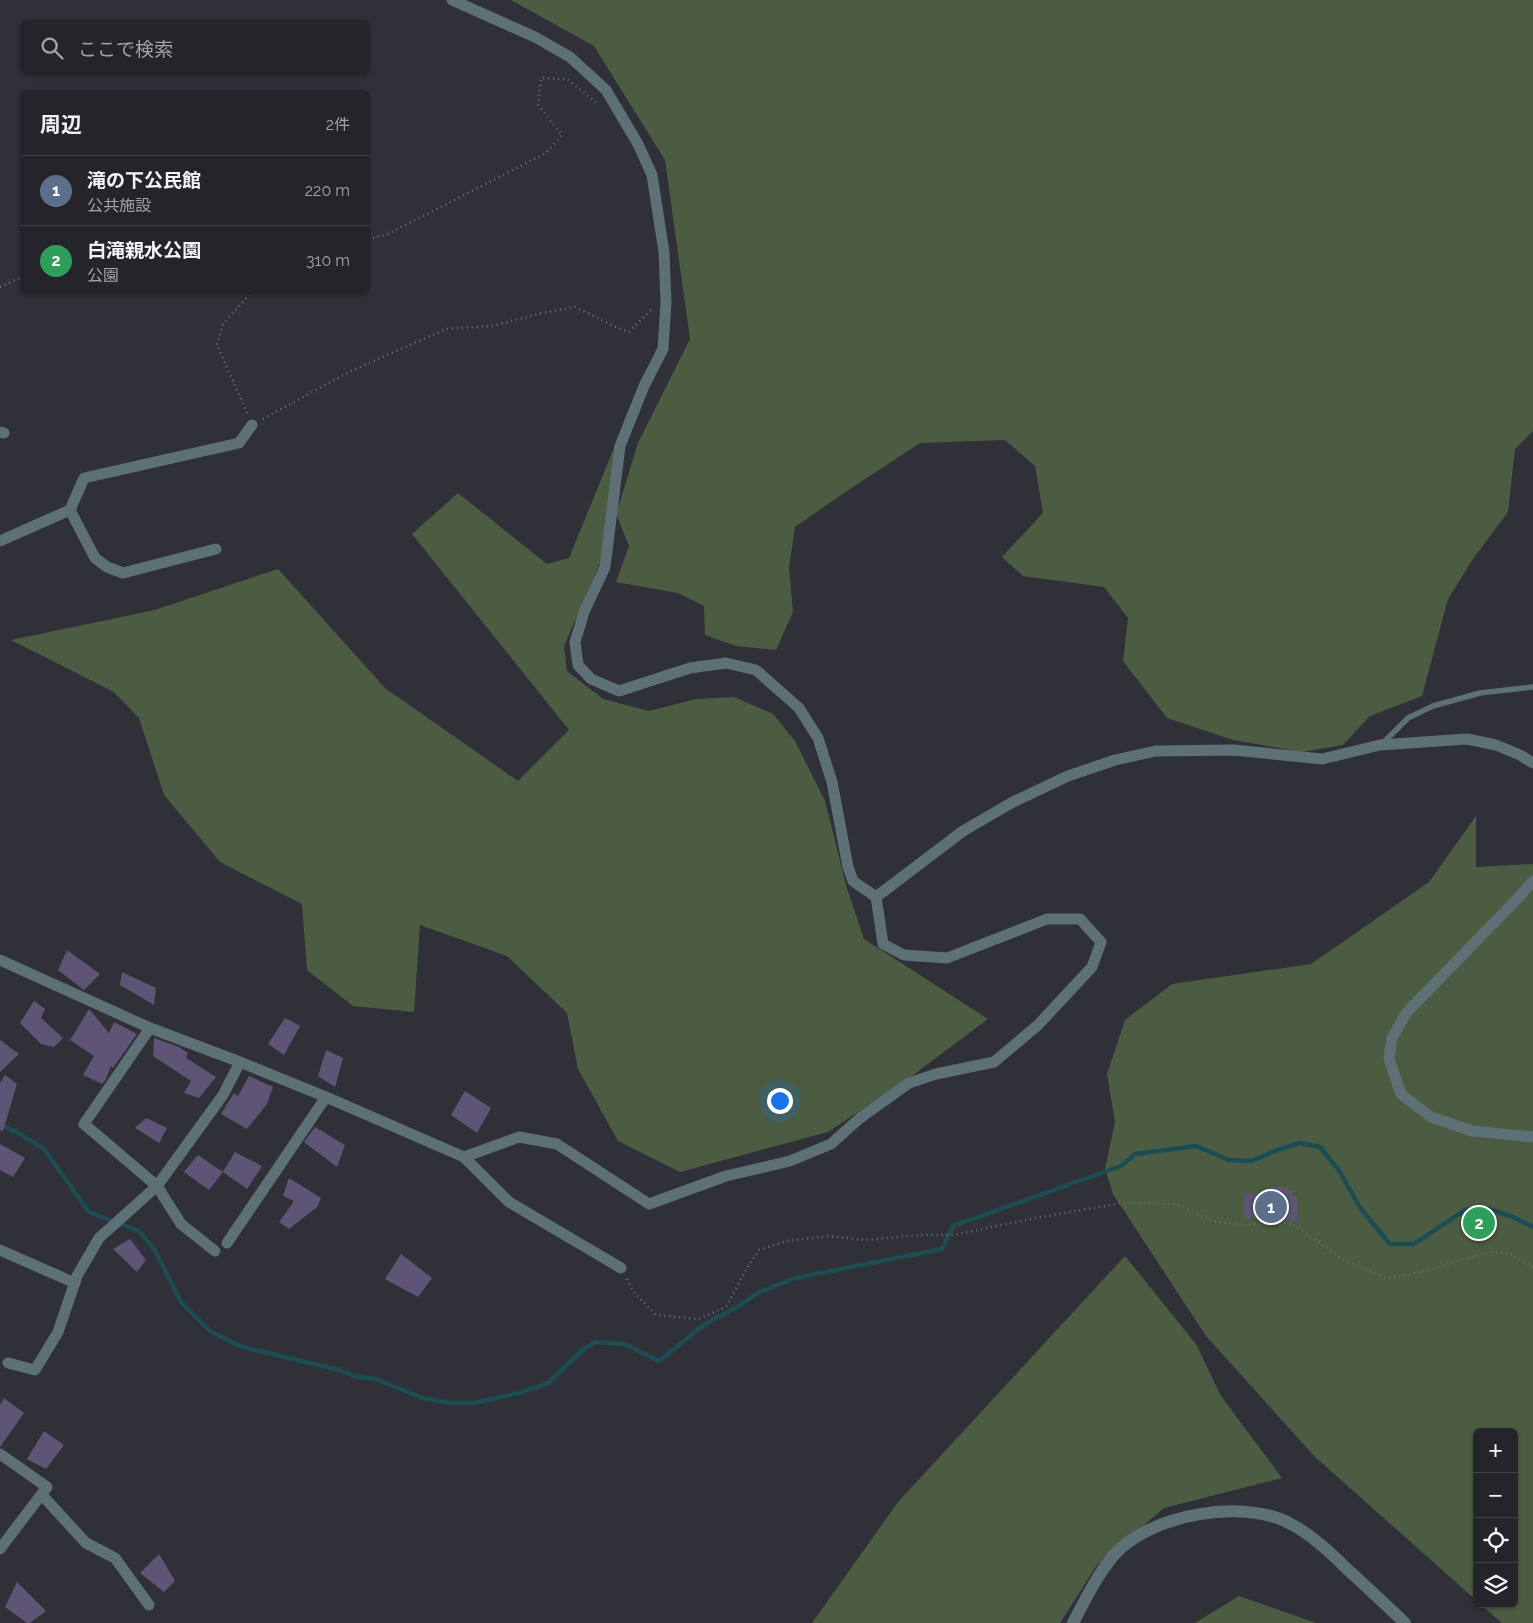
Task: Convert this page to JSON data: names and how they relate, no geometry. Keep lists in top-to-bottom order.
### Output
{
  "page": {
    "search": "ここで検索",
    "heading": ["周辺", "2件"],
    "list": [
      {
        "mark": "1",
        "name": "滝の下公民館",
        "note": "公共施設",
        "value": "220 m"
      },
      {
        "mark": "2",
        "name": "白滝親水公園",
        "note": "公園",
        "value": "310 m"
      }
    ],
    "pins": ["1", "2"],
    "map_buttons": ["+", "−"]
  }
}
